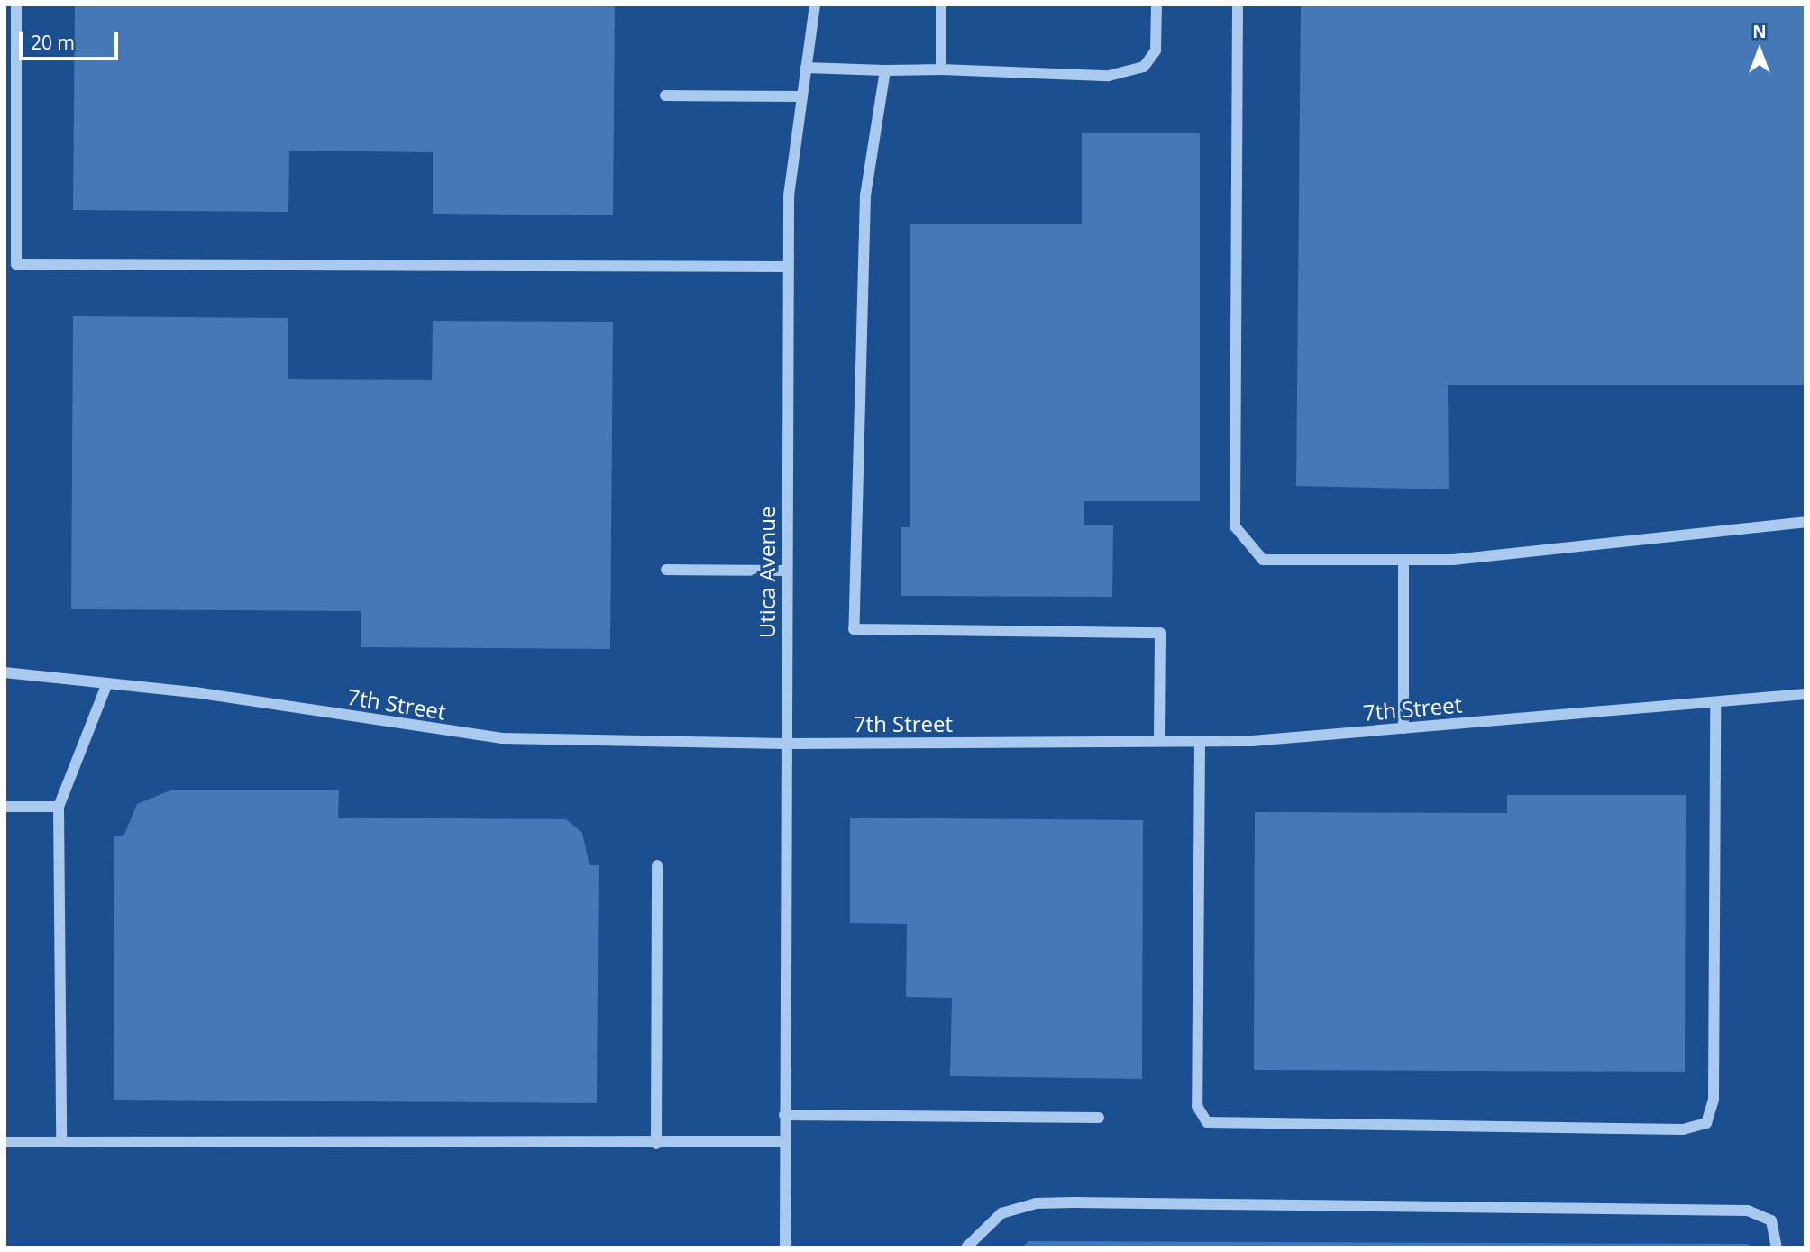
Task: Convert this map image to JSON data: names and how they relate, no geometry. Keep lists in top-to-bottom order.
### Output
{
  "streets": {
    "street": ["Utica Avenue", "7th Street"]
  },
  "crossings": [
    ["Utica Avenue", "7th Street"]
  ],
  "scale_bar": "20 m",
  "north": "top"
}
